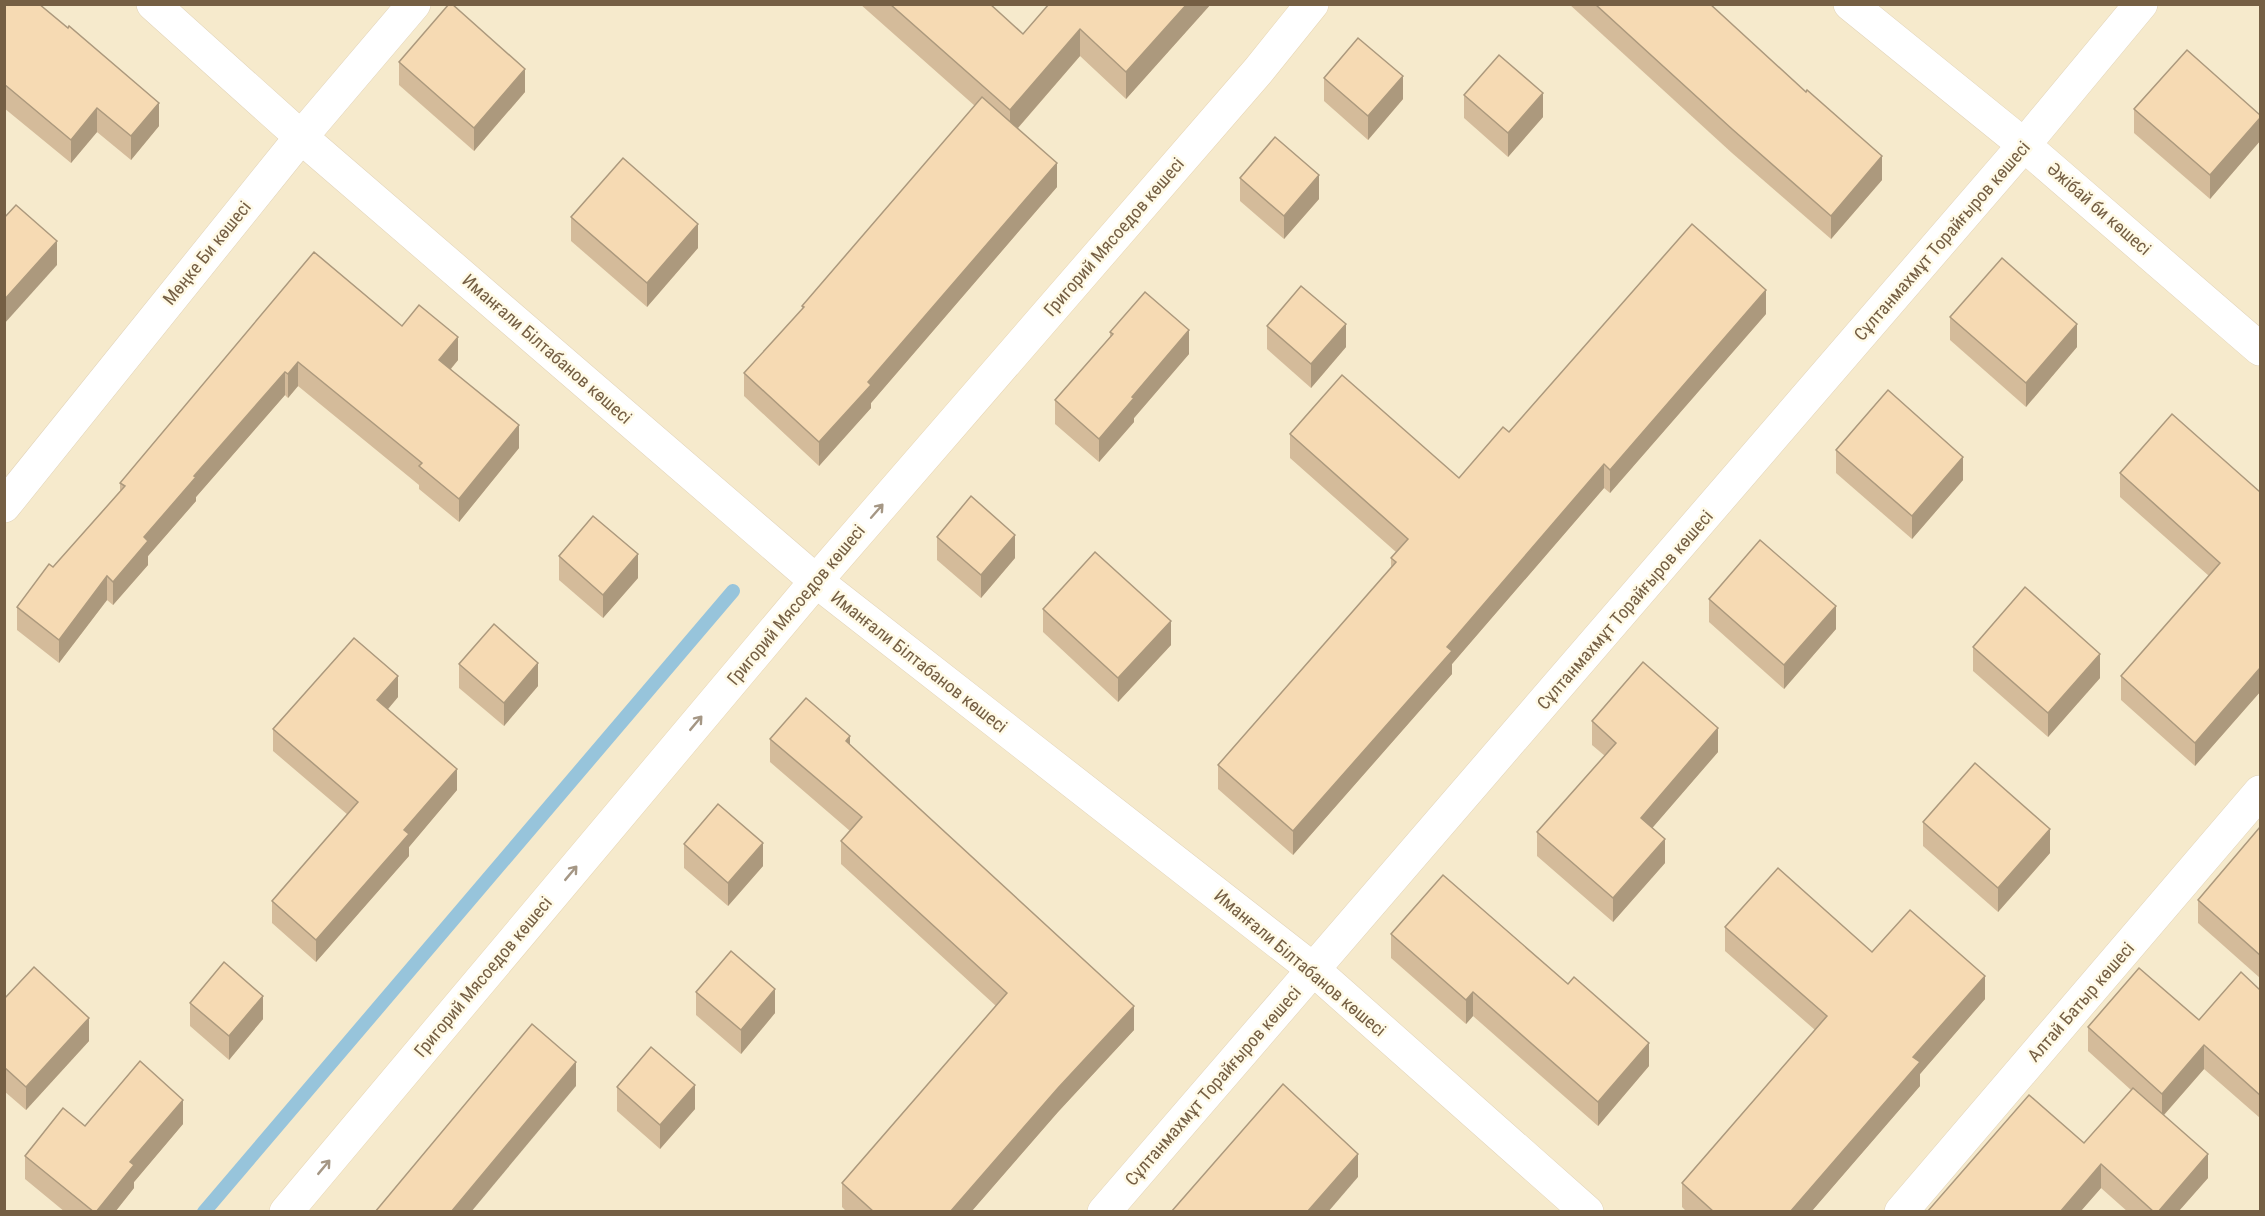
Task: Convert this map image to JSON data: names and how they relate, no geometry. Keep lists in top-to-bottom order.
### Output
{
  "streets": {
    "street": [
      "Әжібай би көшесі",
      "Григорий Мясоедов көшесі",
      "Сұлтанмахмұт Торайғыров көшесі",
      "Мөңке Би көшесі",
      "Иманғали Білтабанов көшесі",
      "Алтай Батыр көшесі"
    ]
  },
  "crossings": [
    ["Әжібай би көшесі", "Сұлтанмахмұт Торайғыров көшесі"],
    ["Григорий Мясоедов көшесі", "Иманғали Білтабанов көшесі"],
    ["Сұлтанмахмұт Торайғыров көшесі", "Иманғали Білтабанов көшесі"],
    ["Мөңке Би көшесі", "Иманғали Білтабанов көшесі"]
  ],
  "one_way": ["Григорий Мясоедов көшесі"]
}
